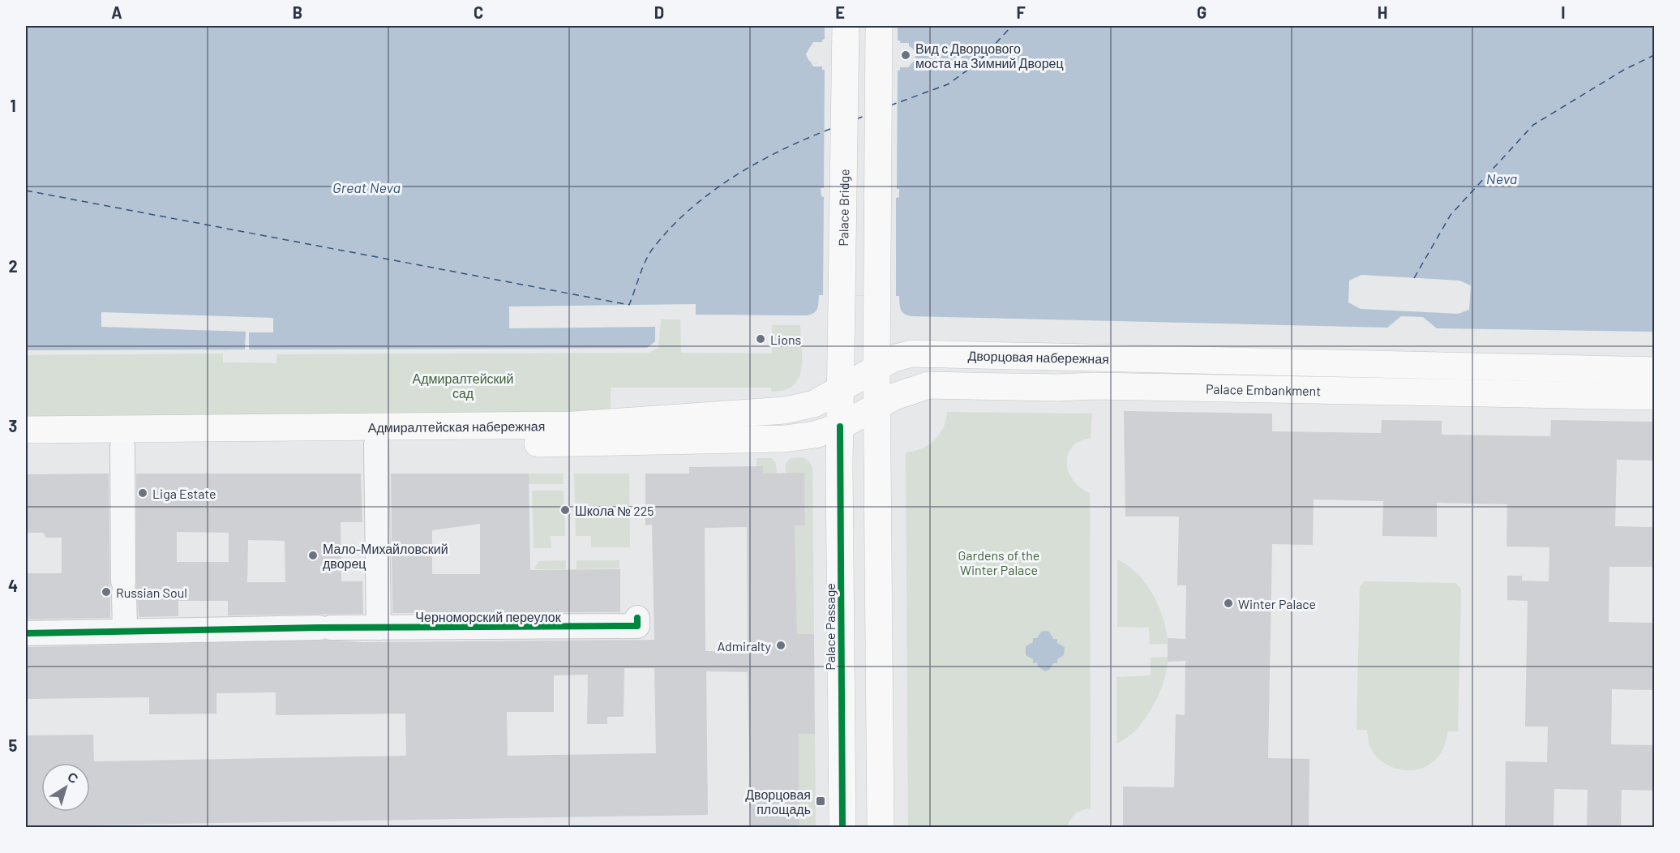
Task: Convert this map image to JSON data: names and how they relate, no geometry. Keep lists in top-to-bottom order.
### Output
{
  "streets": {
    "main road": [
      "Palace Bridge",
      "Дворцовая набережная",
      "Palace Embankment",
      "Адмиралтейская набережная",
      "Palace Passage"
    ],
    "street": ["Черноморский переулок"]
  },
  "crossings": [
    ["Palace Bridge", "Адмиралтейская набережная"],
    ["Palace Bridge", "Palace Passage"],
    ["Дворцовая набережная", "Адмиралтейская набережная"],
    ["Palace Embankment", "Адмиралтейская набережная"],
    ["Адмиралтейская набережная", "Palace Passage"]
  ],
  "water": ["Neva", "Great Neva"],
  "parks": ["Адмиралтейский сад", "Gardens of the Winter Palace"],
  "places": {
    "other": [
      "Вид с Дворцового моста на Зимний Дворец",
      "Lions",
      "Liga Estate",
      "Школа № 225",
      "Мало-Михайловский дворец",
      "Russian Soul",
      "Winter Palace",
      "Admiralty"
    ],
    "transit": ["Дворцовая площадь"]
  },
  "north": "top right",
  "grid": {
    "columns": [
      "A",
      "B",
      "C",
      "D",
      "E",
      "F",
      "G",
      "H",
      "I"
    ],
    "rows": [
      "1",
      "2",
      "3",
      "4",
      "5"
    ]
  }
}
